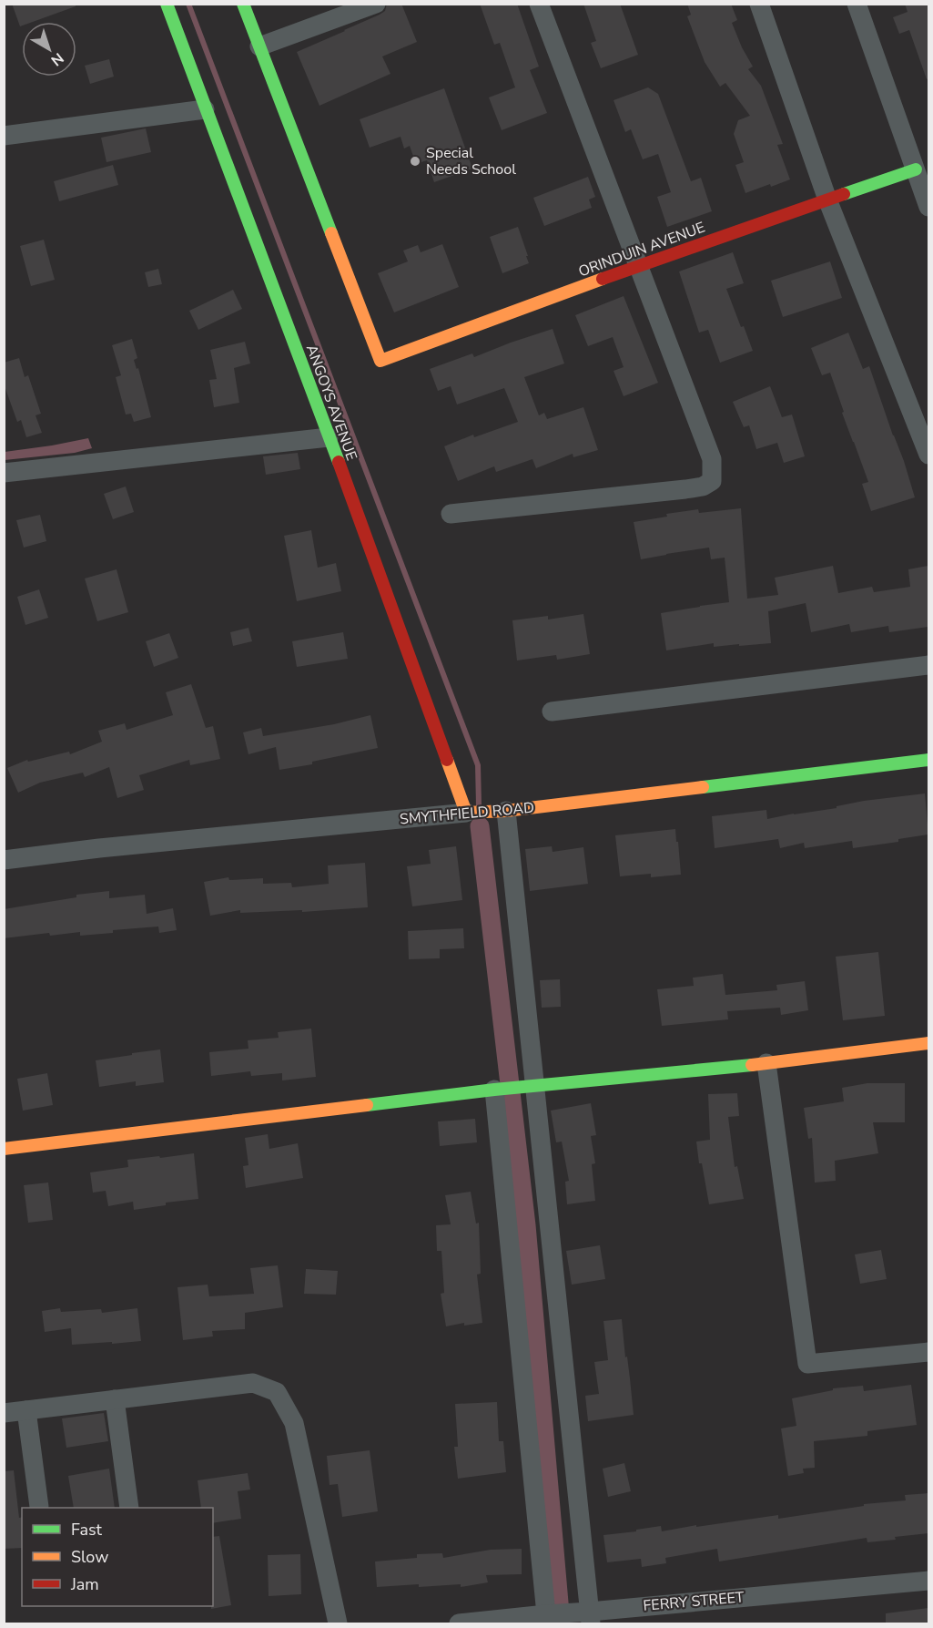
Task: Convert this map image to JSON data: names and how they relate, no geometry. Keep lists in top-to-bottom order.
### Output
{
  "streets": {
    "street": [
      "ORINDUIN AVENUE",
      "ANGOYS AVENUE",
      "SMYTHFIELD ROAD",
      "FERRY STREET"
    ]
  },
  "crossings": [
    ["ANGOYS AVENUE", "SMYTHFIELD ROAD"]
  ],
  "places": ["Special Needs School"],
  "legend": ["Fast", "Slow", "Jam"],
  "north": "bottom right"
}
